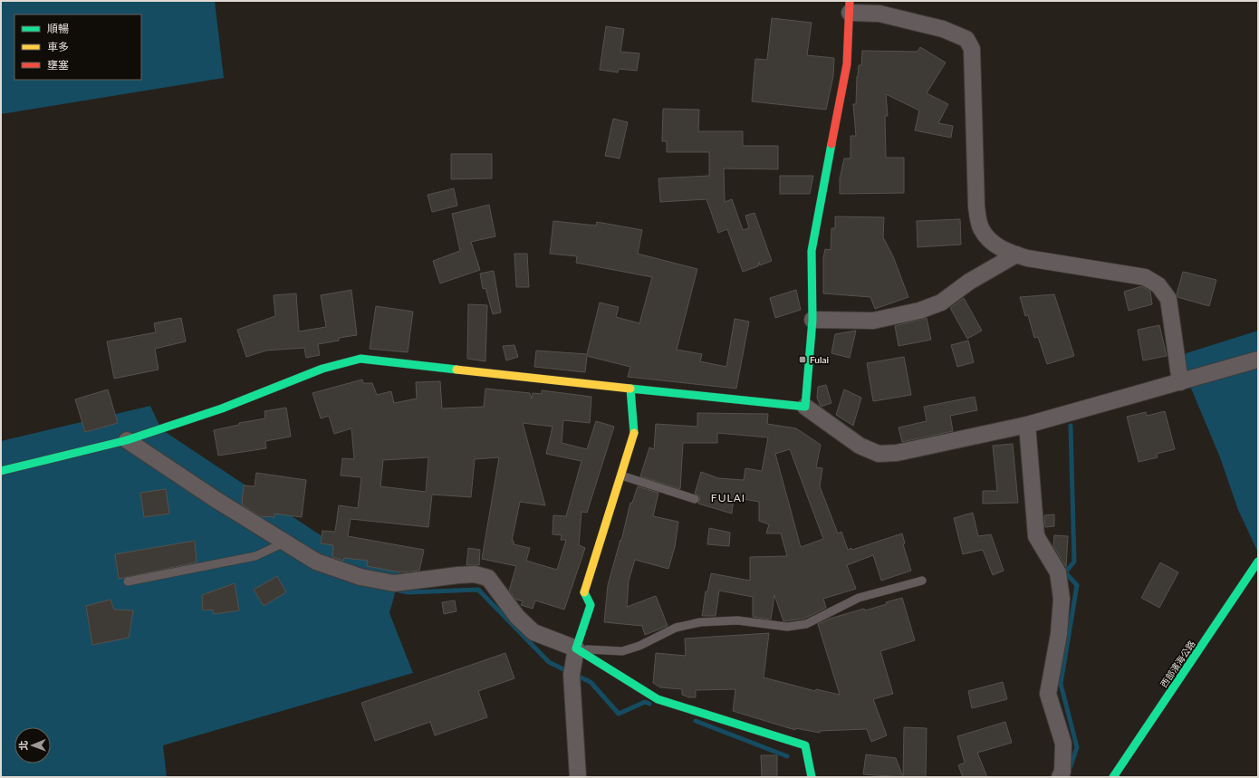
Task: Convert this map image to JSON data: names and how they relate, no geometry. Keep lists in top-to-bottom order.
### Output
{
  "streets": {
    "street": ["西部濱海公路"]
  },
  "districts": ["FULAI"],
  "places": {
    "transit": ["Fulai"]
  },
  "legend": ["順暢", "車多", "壅塞"],
  "north": "left"
}
